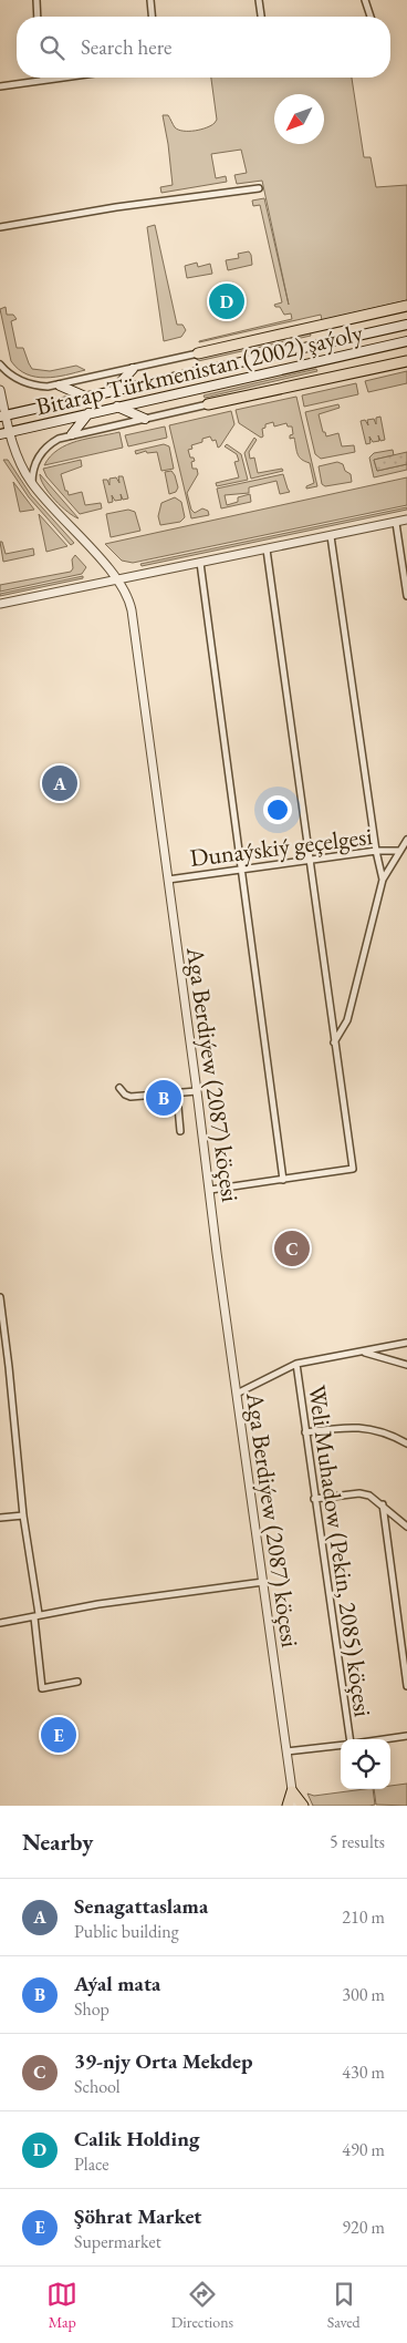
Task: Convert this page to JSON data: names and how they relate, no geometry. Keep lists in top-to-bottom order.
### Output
{
  "streets": {
    "main road": ["Bitarap Türkmenistan (2002) şaýoly"],
    "street": ["Dunaýskiý geçelgesi", "Aga Berdiýew (2087) köçesi", "Weli Muhadow (Pekin, 2085) köçesi"]
  },
  "crossings": [
    ["Bitarap Türkmenistan (2002) şaýoly", "Aga Berdiýew (2087) köçesi"],
    ["Dunaýskiý geçelgesi", "Aga Berdiýew (2087) köçesi"]
  ],
  "north": "bottom left",
  "page": {
    "search": "Search here",
    "pins": [
      "D",
      "A",
      "B",
      "C",
      "E"
    ],
    "heading": ["Nearby", "5 results"],
    "list": [
      {
        "mark": "A",
        "name": "Senagattaslama",
        "note": "Public building",
        "value": "210 m"
      },
      {
        "mark": "B",
        "name": "Aýal mata",
        "note": "Shop",
        "value": "300 m"
      },
      {
        "mark": "C",
        "name": "39-njy Orta Mekdep",
        "note": "School",
        "value": "430 m"
      },
      {
        "mark": "D",
        "name": "Calik Holding",
        "note": "Place",
        "value": "490 m"
      },
      {
        "mark": "E",
        "name": "Şöhrat Market",
        "note": "Supermarket",
        "value": "920 m"
      }
    ],
    "nav": ["Map", "Directions", "Saved"]
  }
}
